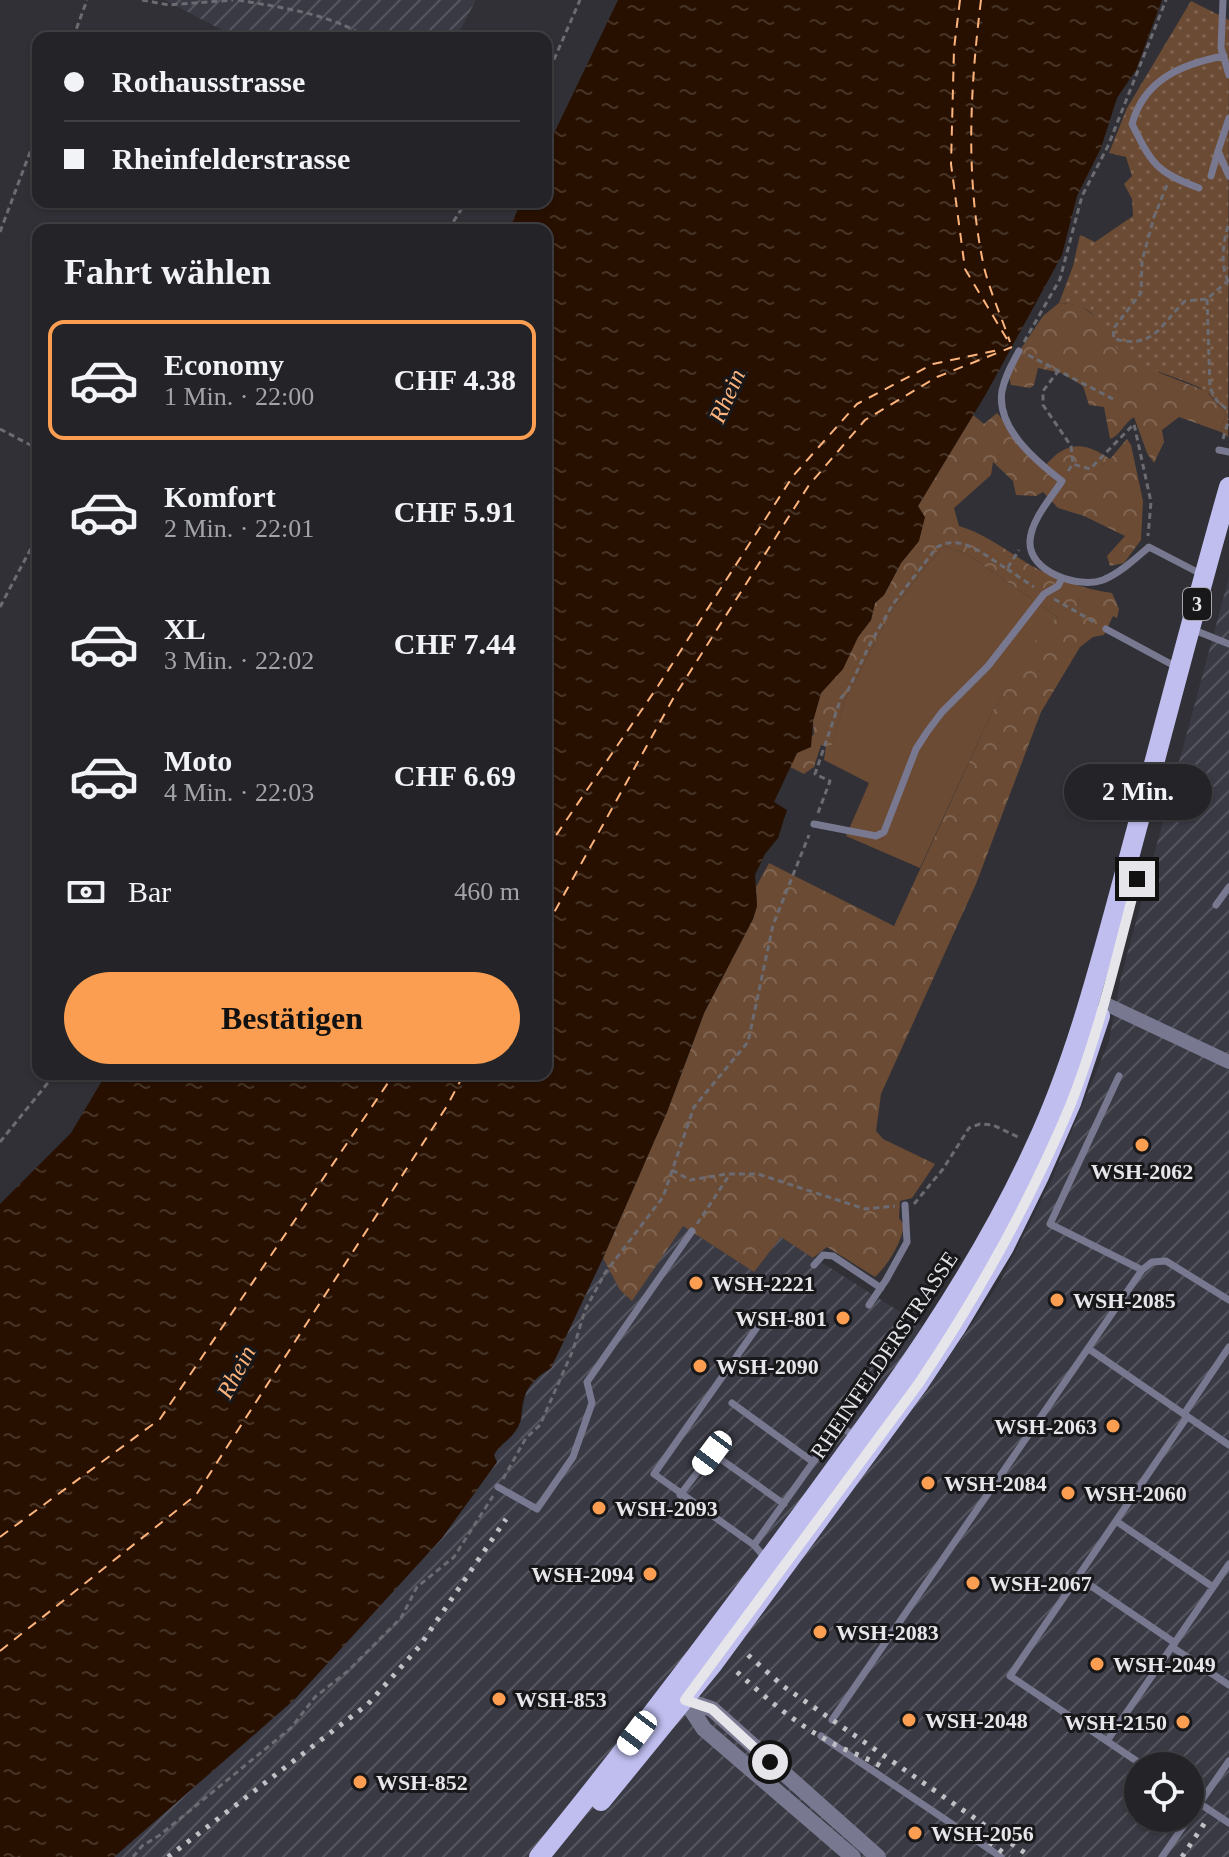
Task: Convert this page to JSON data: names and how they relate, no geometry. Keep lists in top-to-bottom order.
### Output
{
  "streets": {
    "main road": ["3", "RHEINFELDERSTRASSE"]
  },
  "water": ["Rhein"],
  "places": [
    "WSH-2062",
    "WSH-2221",
    "WSH-2085",
    "WSH-801",
    "WSH-2090",
    "WSH-2063",
    "WSH-2084",
    "WSH-2060",
    "WSH-2093",
    "WSH-2094",
    "WSH-2067",
    "WSH-2083",
    "WSH-2049",
    "WSH-853",
    "WSH-2048",
    "WSH-2150",
    "WSH-852",
    "WSH-2056"
  ],
  "page": {
    "banner": ["Rothausstrasse", "Rheinfelderstrasse"],
    "heading": "Fahrt wählen",
    "list": [
      {
        "name": "Economy",
        "note": "1 Min. · 22:00",
        "value": "CHF 4.38"
      },
      {
        "name": "Komfort",
        "note": "2 Min. · 22:01",
        "value": "CHF 5.91"
      },
      {
        "name": "XL",
        "note": "3 Min. · 22:02",
        "value": "CHF 7.44"
      },
      {
        "name": "Moto",
        "note": "4 Min. · 22:03",
        "value": "CHF 6.69"
      }
    ],
    "bubble": "2 Min.",
    "pay": ["Bar", "460 m"],
    "buttons": "Bestätigen"
  }
}
